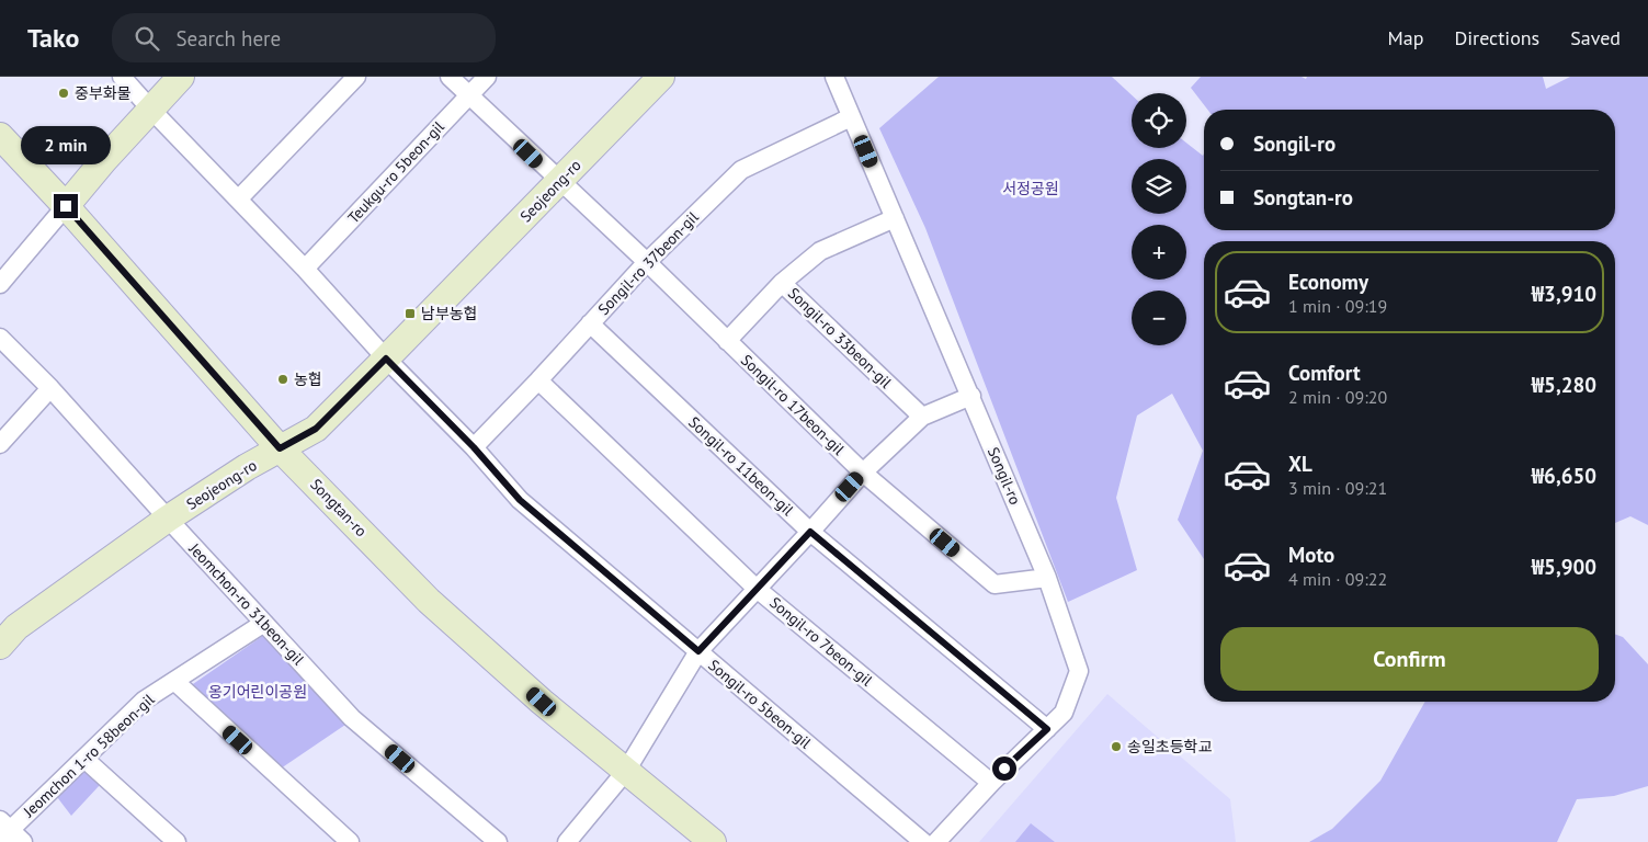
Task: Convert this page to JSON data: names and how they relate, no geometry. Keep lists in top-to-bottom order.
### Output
{
  "streets": {
    "street": [
      "Teukgu-ro 5beon-gil",
      "Seojeong-ro",
      "Songil-ro 37beon-gil",
      "Songil-ro 33beon-gil",
      "Songil-ro 17beon-gil",
      "Songil-ro 11beon-gil",
      "Songil-ro",
      "Songtan-ro",
      "Jeomchon-ro 31beon-gil",
      "Songil-ro 7beon-gil",
      "Songil-ro 5beon-gil",
      "Jeomchon 1-ro 58beon-gil"
    ]
  },
  "crossings": [
    ["Teukgu-ro 5beon-gil", "Songil-ro 17beon-gil"],
    ["Seojeong-ro", "Songil-ro 17beon-gil"],
    ["Seojeong-ro", "Songtan-ro"],
    ["Seojeong-ro", "Jeomchon-ro 31beon-gil"],
    ["Seojeong-ro", "Songil-ro 5beon-gil"],
    ["Songil-ro 37beon-gil", "Songil-ro 17beon-gil"],
    ["Songil-ro 37beon-gil", "Songil-ro 11beon-gil"],
    ["Songil-ro 37beon-gil", "Songil-ro"],
    ["Songil-ro 37beon-gil", "Songil-ro 7beon-gil"],
    ["Songil-ro 37beon-gil", "Songil-ro 5beon-gil"],
    ["Songil-ro 33beon-gil", "Songil-ro"],
    ["Songil-ro 17beon-gil", "Songil-ro"],
    ["Songil-ro 11beon-gil", "Songil-ro"],
    ["Songil-ro", "Songil-ro 7beon-gil"],
    ["Jeomchon-ro 31beon-gil", "Jeomchon 1-ro 58beon-gil"]
  ],
  "parks": ["서정공원", "옹기어린이공원"],
  "places": {
    "other": ["중부화물", "농협", "송일초등학교"],
    "transit": ["남부농협"]
  },
  "page": {
    "header": "Tako",
    "search": "Search here",
    "nav": ["Map", "Directions", "Saved"],
    "map_buttons": ["+", "−"],
    "banner": ["Songil-ro", "Songtan-ro"],
    "bubble": "2 min",
    "list": [
      {
        "name": "Economy",
        "note": "1 min · 09:19",
        "value": "₩3,910"
      },
      {
        "name": "Comfort",
        "note": "2 min · 09:20",
        "value": "₩5,280"
      },
      {
        "name": "XL",
        "note": "3 min · 09:21",
        "value": "₩6,650"
      },
      {
        "name": "Moto",
        "note": "4 min · 09:22",
        "value": "₩5,900"
      }
    ],
    "buttons": "Confirm"
  }
}
